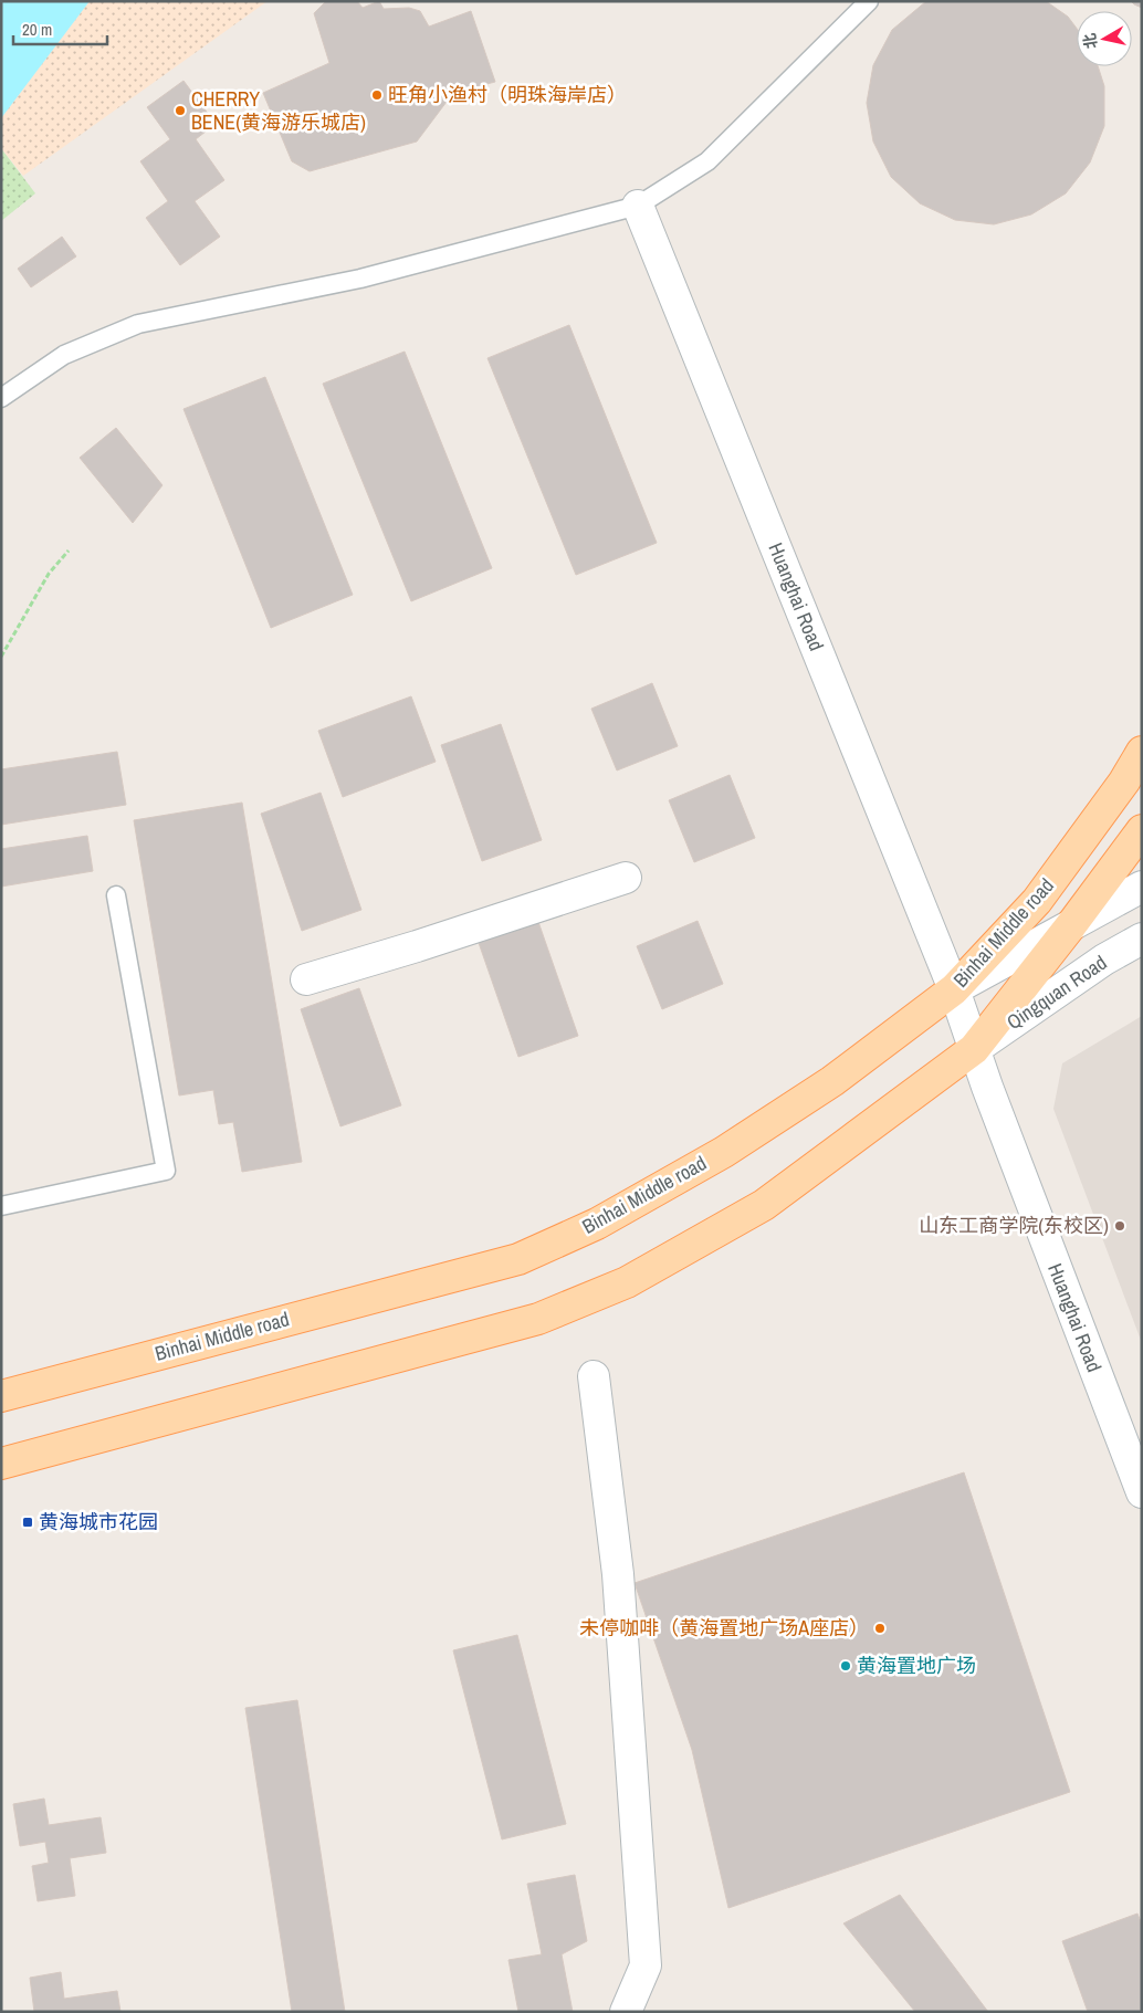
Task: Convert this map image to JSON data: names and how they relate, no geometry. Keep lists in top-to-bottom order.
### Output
{
  "streets": {
    "main road": ["Binhai Middle road"],
    "street": ["Huanghai Road", "Qingquan Road"]
  },
  "crossings": [
    ["Huanghai Road", "Binhai Middle road"],
    ["Huanghai Road", "Qingquan Road"]
  ],
  "places": {
    "other": [
      "旺角小渔村（明珠海岸店）",
      "CHERRY BENE(黄海游乐城店)",
      "山东工商学院(东校区)",
      "未停咖啡（黄海置地广场A座店）",
      "黄海置地广场"
    ],
    "transit": ["黄海城市花园"]
  },
  "scale_bar": "20 m",
  "north": "left"
}
